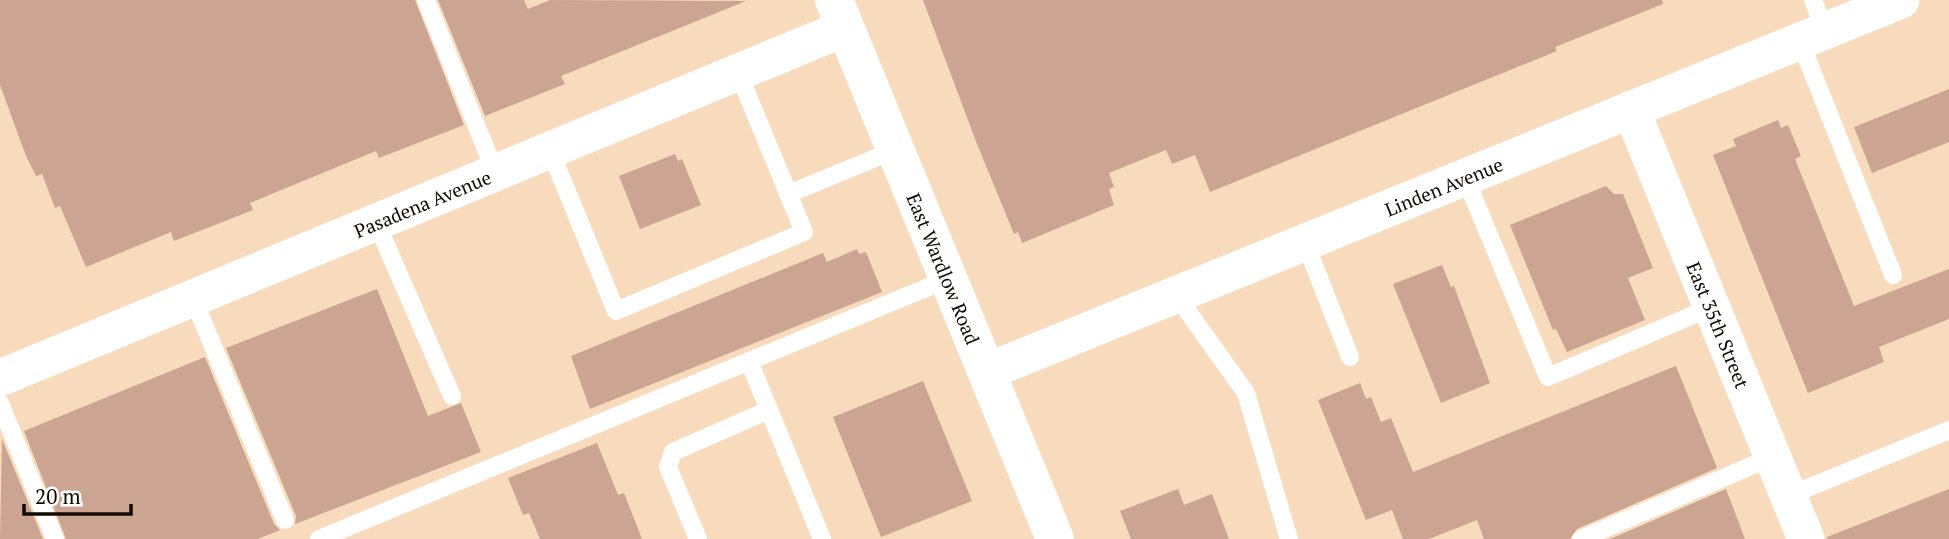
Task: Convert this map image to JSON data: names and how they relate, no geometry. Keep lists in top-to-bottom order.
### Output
{
  "streets": {
    "main road": ["East Wardlow Road"],
    "street": ["Linden Avenue", "Pasadena Avenue", "East 35th Street"]
  },
  "crossings": [
    ["Linden Avenue", "East Wardlow Road"],
    ["Linden Avenue", "East 35th Street"],
    ["Pasadena Avenue", "East Wardlow Road"]
  ],
  "scale_bar": "20 m"
}
